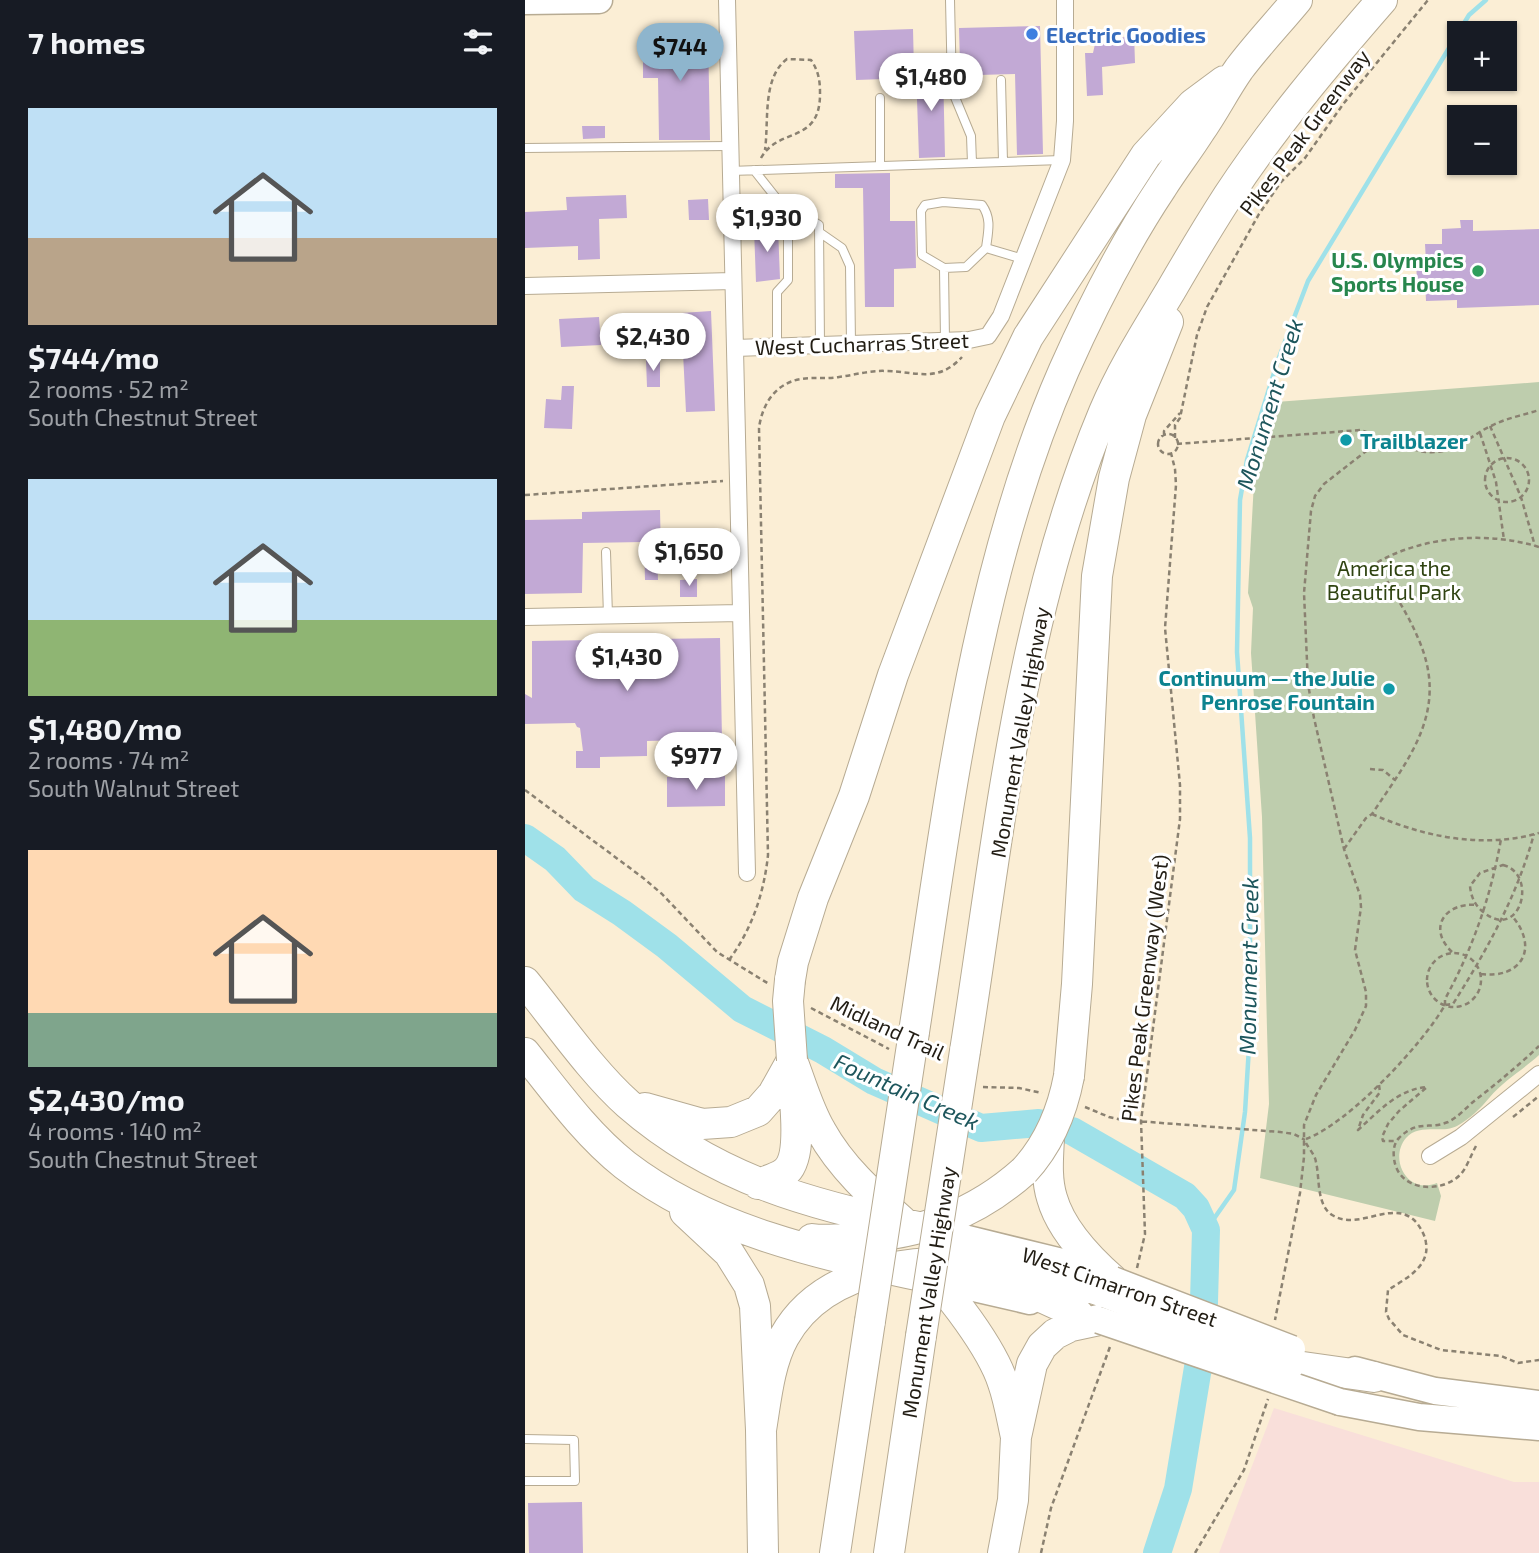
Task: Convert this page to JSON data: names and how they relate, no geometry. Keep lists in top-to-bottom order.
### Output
{
  "streets": {
    "highway": ["Monument Valley Highway", "West Cimarron Street"],
    "street": ["West Cucharras Street"],
    "path": ["Pikes Peak Greenway", "Pikes Peak Greenway (West)", "Midland Trail"]
  },
  "crossings": [
    ["Pikes Peak Greenway", "Pikes Peak Greenway (West)"],
    ["Pikes Peak Greenway (West)", "West Cimarron Street"]
  ],
  "water": ["Monument Creek", "Fountain Creek"],
  "parks": ["America the Beautiful Park"],
  "places": [
    "Electric Goodies",
    "U.S. Olympics Sports House",
    "Trailblazer",
    "Continuum — the Julie Penrose Fountain"
  ],
  "page": {
    "heading": "7 homes",
    "map_buttons": ["+", "−"],
    "price": [
      "$744",
      "$1,480",
      "$1,930",
      "$2,430",
      "$1,650",
      "$1,430",
      "$977"
    ],
    "list": [
      {
        "name": "$744/mo",
        "note": "2 rooms · 52 m² · South Chestnut Street"
      },
      {
        "name": "$1,480/mo",
        "note": "2 rooms · 74 m² · South Walnut Street"
      },
      {
        "name": "$2,430/mo",
        "note": "4 rooms · 140 m² · South Chestnut Street"
      }
    ]
  }
}
